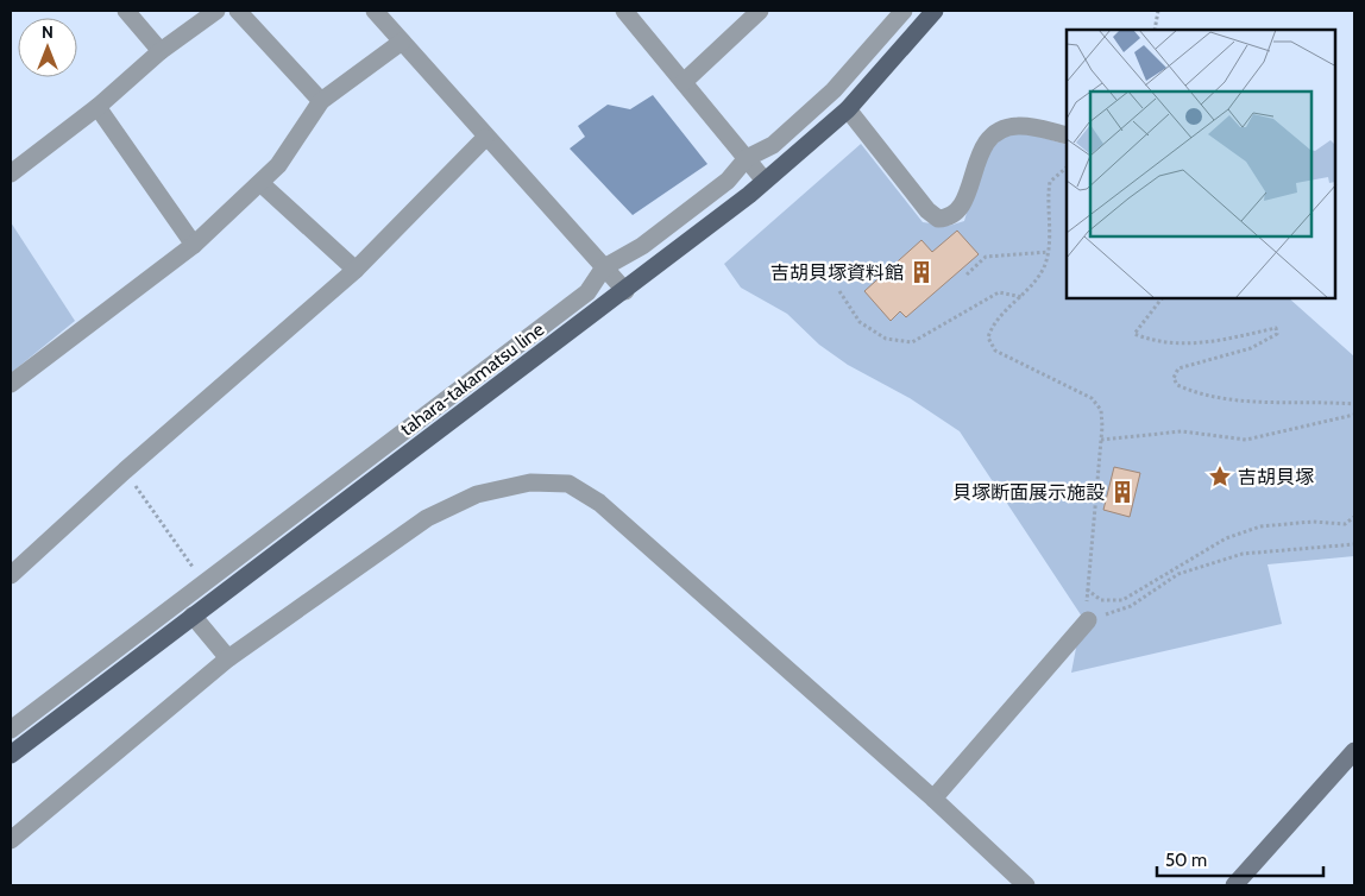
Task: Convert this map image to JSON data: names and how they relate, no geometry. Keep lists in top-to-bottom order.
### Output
{
  "streets": {
    "main road": ["tahara-takamatsu line"]
  },
  "places": {
    "building": ["吉胡貝塚資料館", "貝塚断面展示施設"],
    "place": ["吉胡貝塚"]
  },
  "scale_bar": "50 m",
  "north": "top"
}
